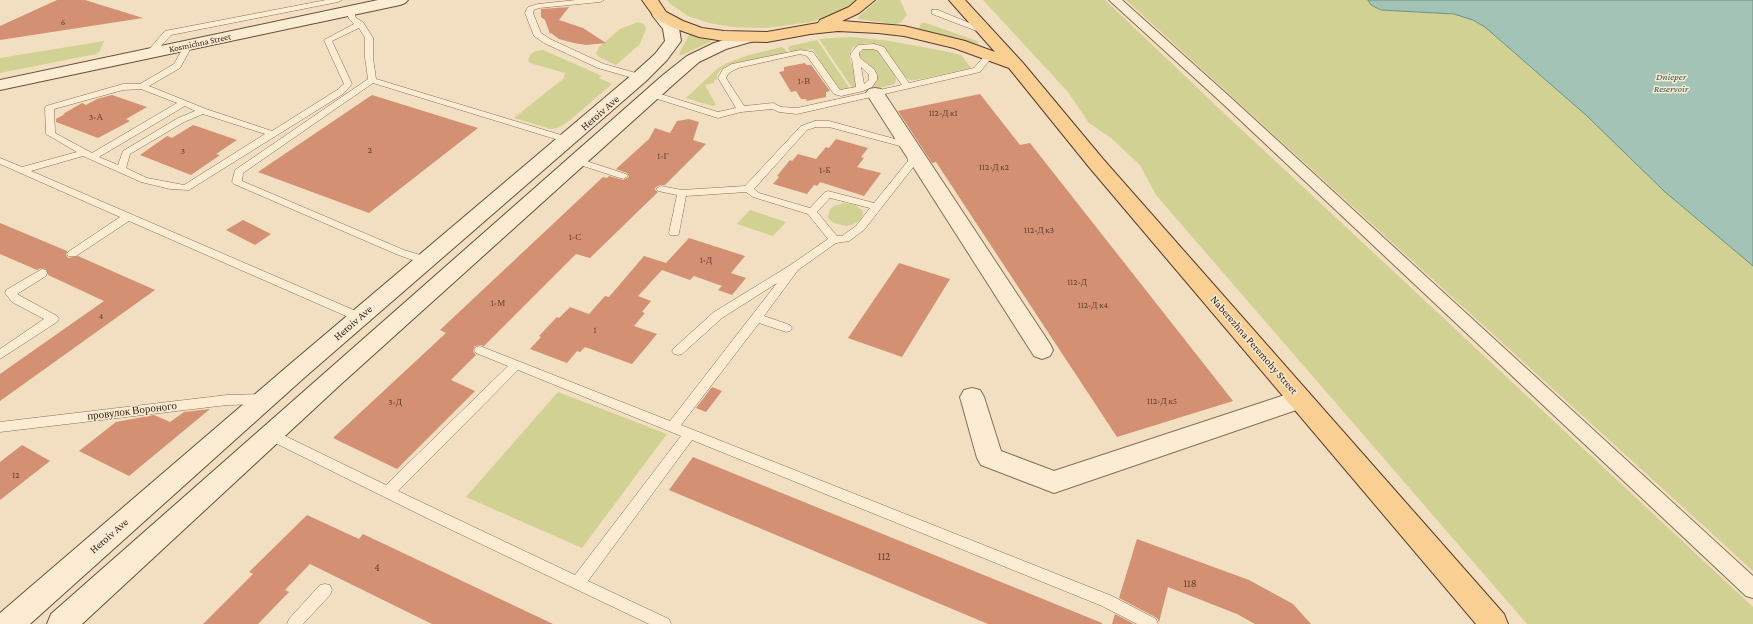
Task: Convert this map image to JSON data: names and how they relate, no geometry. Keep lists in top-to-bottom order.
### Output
{
  "streets": {
    "main road": ["Kosmichna Street", "Heroiv Ave", "Naberezhna Peremohy Street"],
    "lane": ["провулок Вороного"]
  },
  "crossings": [
    ["Heroiv Ave", "Naberezhna Peremohy Street"],
    ["Heroiv Ave", "провулок Вороного"]
  ],
  "water": ["Dnieper Reservoir"],
  "house_numbers": [
    "6",
    "1-В",
    "112-Д к1",
    "3-А",
    "2",
    "3",
    "1-Г",
    "112-Д к2",
    "1-Б",
    "112-Д к3",
    "1-С",
    "1-Д",
    "112-Д",
    "1-М",
    "112-Д к4",
    "4",
    "1",
    "112-Д к5",
    "3-Д",
    "12",
    "112",
    "4",
    "118"
  ]
}
